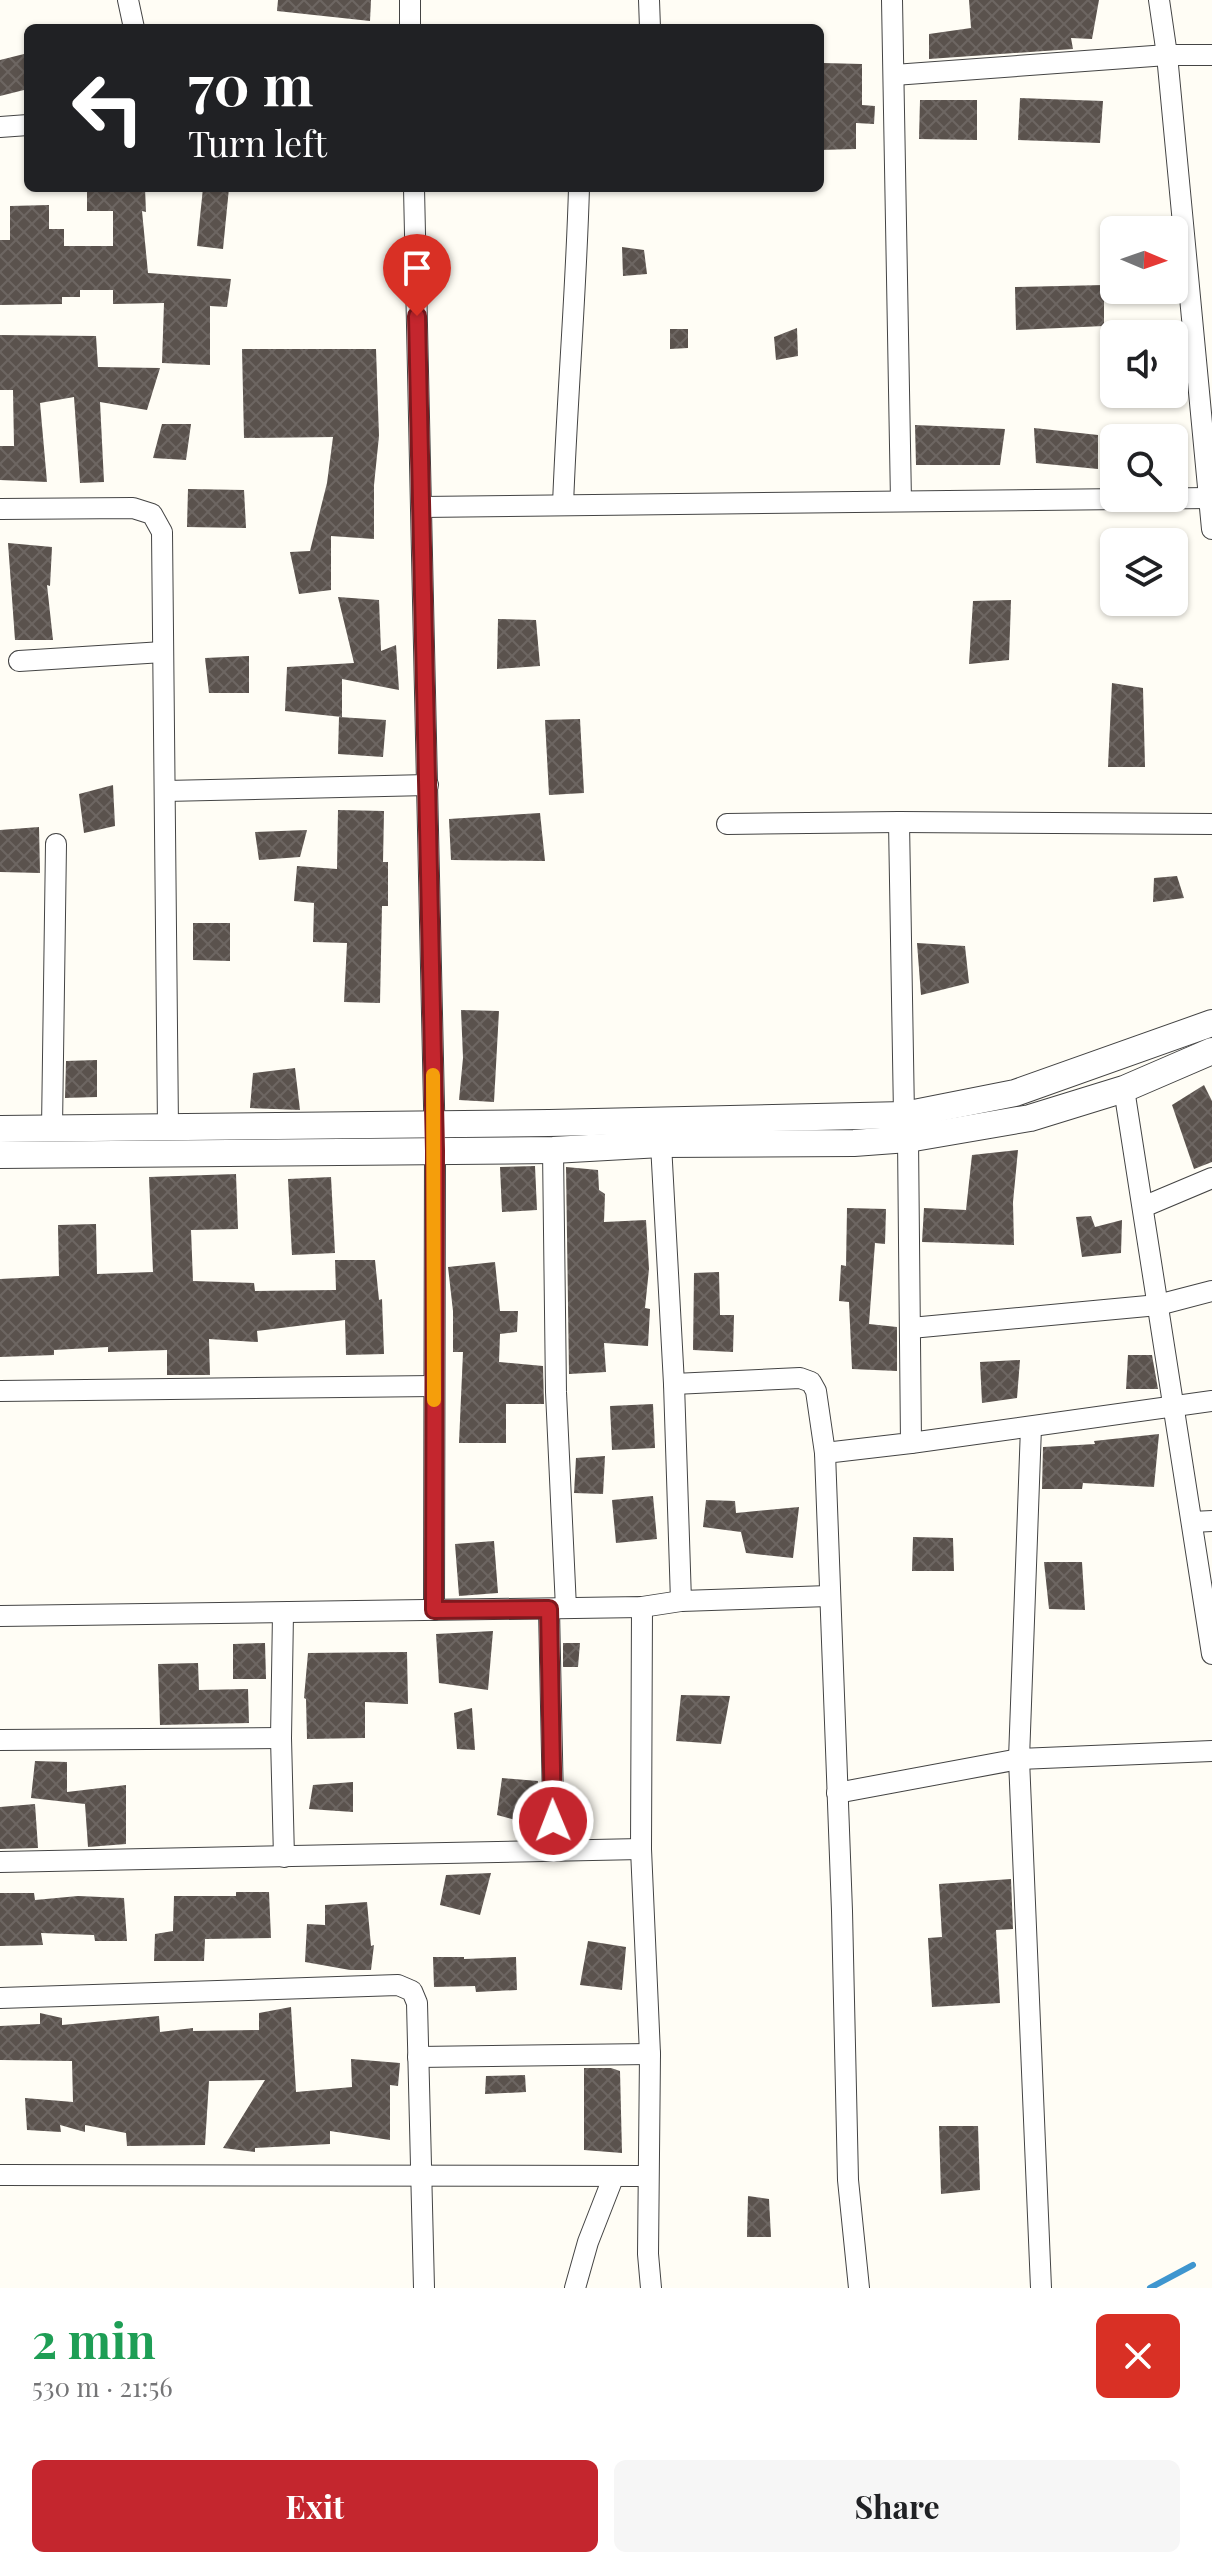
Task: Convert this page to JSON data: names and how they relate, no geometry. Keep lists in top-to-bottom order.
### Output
{
  "north": "right",
  "page": {
    "turn": ["70 m", "Turn left"],
    "heading": ["2 min", "530 m · 21:56"],
    "buttons": ["Exit", "Share"]
  }
}
